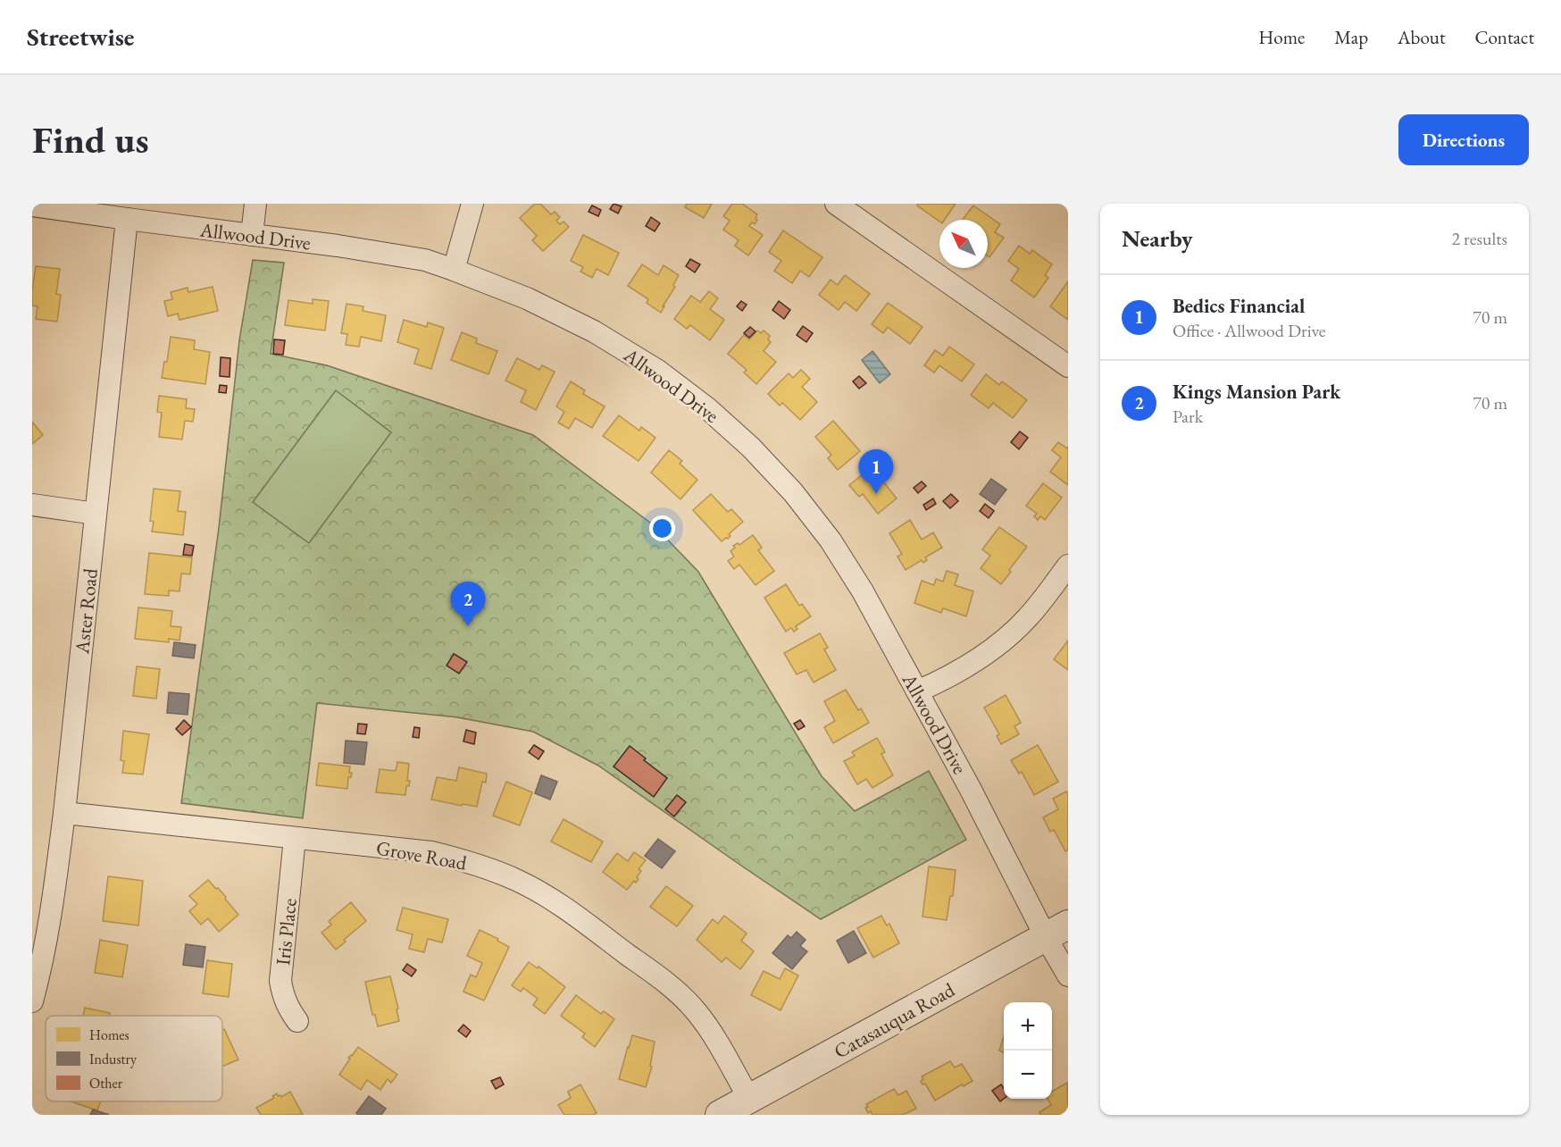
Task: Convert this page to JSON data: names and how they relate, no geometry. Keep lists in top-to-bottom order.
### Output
{
  "streets": {
    "street": [
      "Allwood Drive",
      "Aster Road",
      "Grove Road",
      "Iris Place",
      "Catasauqua Road"
    ]
  },
  "crossings": [
    ["Allwood Drive", "Aster Road"],
    ["Allwood Drive", "Catasauqua Road"],
    ["Aster Road", "Grove Road"],
    ["Grove Road", "Iris Place"],
    ["Grove Road", "Catasauqua Road"]
  ],
  "legend": ["Homes", "Industry", "Other"],
  "north": "top left",
  "page": {
    "header": "Streetwise",
    "nav": [
      "Home",
      "Map",
      "About",
      "Contact"
    ],
    "buttons": "Directions",
    "title": "Find us",
    "heading": ["Nearby", "2 results"],
    "list": [
      {
        "mark": "1",
        "name": "Bedics Financial",
        "note": "Office · Allwood Drive",
        "value": "70 m"
      },
      {
        "mark": "2",
        "name": "Kings Mansion Park",
        "note": "Park",
        "value": "70 m"
      }
    ],
    "pins": ["1", "2"],
    "map_buttons": ["+", "−"]
  }
}
